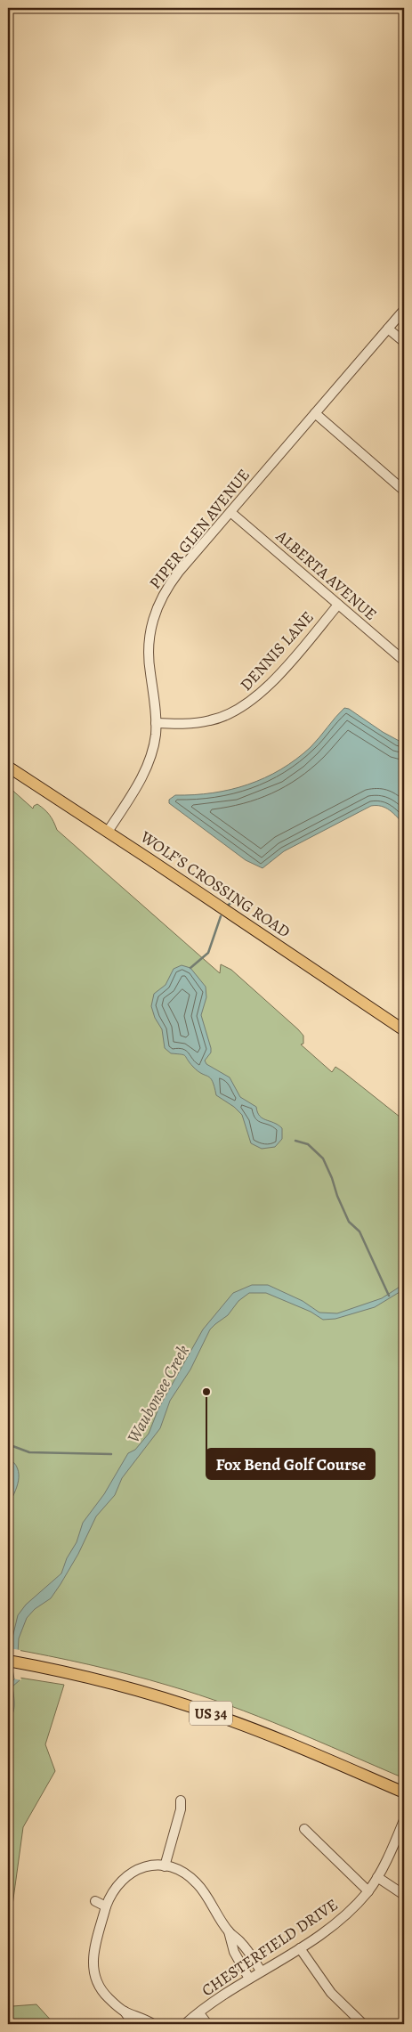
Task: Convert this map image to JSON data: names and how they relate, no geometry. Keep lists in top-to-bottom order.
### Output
{
  "streets": {
    "main road": ["WOLF'S CROSSING ROAD", "US 34"],
    "street": [
      "PIPER GLEN AVENUE",
      "ALBERTA AVENUE",
      "DENNIS LANE",
      "CHESTERFIELD DRIVE"
    ]
  },
  "crossings": [
    ["PIPER GLEN AVENUE", "ALBERTA AVENUE"],
    ["PIPER GLEN AVENUE", "DENNIS LANE"],
    ["PIPER GLEN AVENUE", "WOLF'S CROSSING ROAD"],
    ["ALBERTA AVENUE", "DENNIS LANE"]
  ],
  "water": ["Waubonsee Creek"],
  "places": ["Fox Bend Golf Course"]
}
